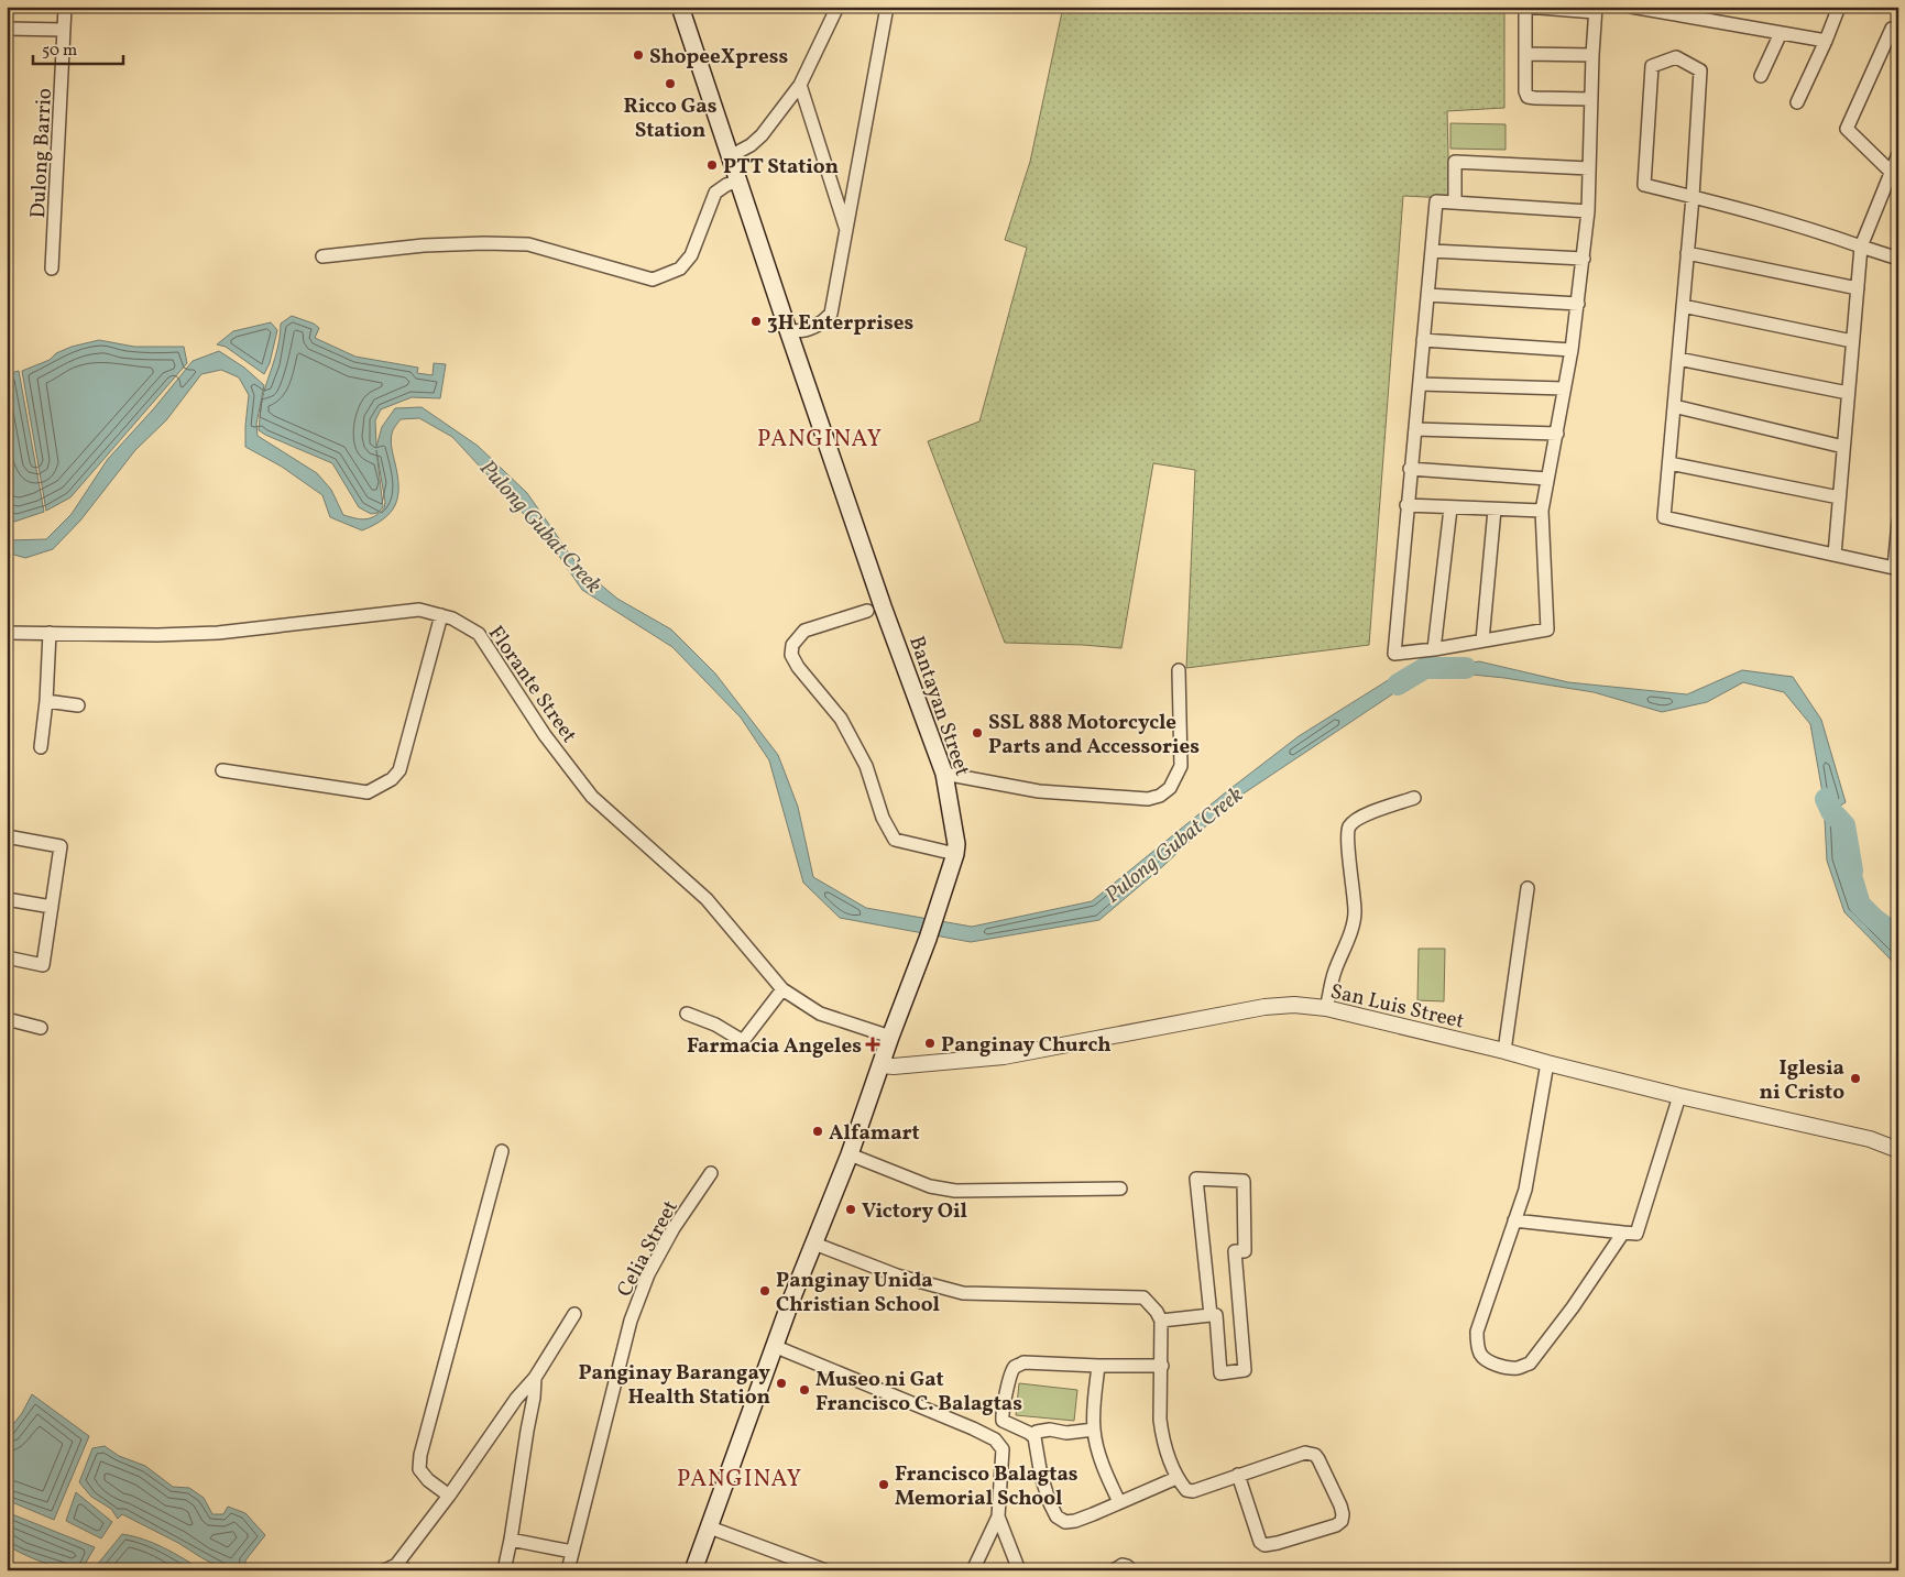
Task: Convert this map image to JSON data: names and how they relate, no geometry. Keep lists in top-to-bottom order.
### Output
{
  "streets": {
    "main road": ["Bantayan Street"],
    "street": [
      "Dulong Barrio",
      "Florante Street",
      "San Luis Street",
      "Celia Street"
    ]
  },
  "crossings": [
    ["Florante Street", "Bantayan Street"],
    ["Bantayan Street", "San Luis Street"]
  ],
  "districts": ["PANGINAY", "PANGINAY"],
  "water": ["Pulong Gubat Creek"],
  "places": {
    "other": [
      "ShopeeXpress",
      "Ricco Gas Station",
      "PTT Station",
      "3H Enterprises",
      "SSL 888 Motorcycle Parts and Accessories",
      "Panginay Church",
      "Iglesia ni Cristo",
      "Alfamart",
      "Victory Oil",
      "Panginay Unida Christian School",
      "Panginay Barangay Health Station",
      "Museo ni Gat Francisco C. Balagtas",
      "Francisco Balagtas Memorial School"
    ],
    "health": ["Farmacia Angeles"]
  },
  "scale_bar": "50 m"
}
